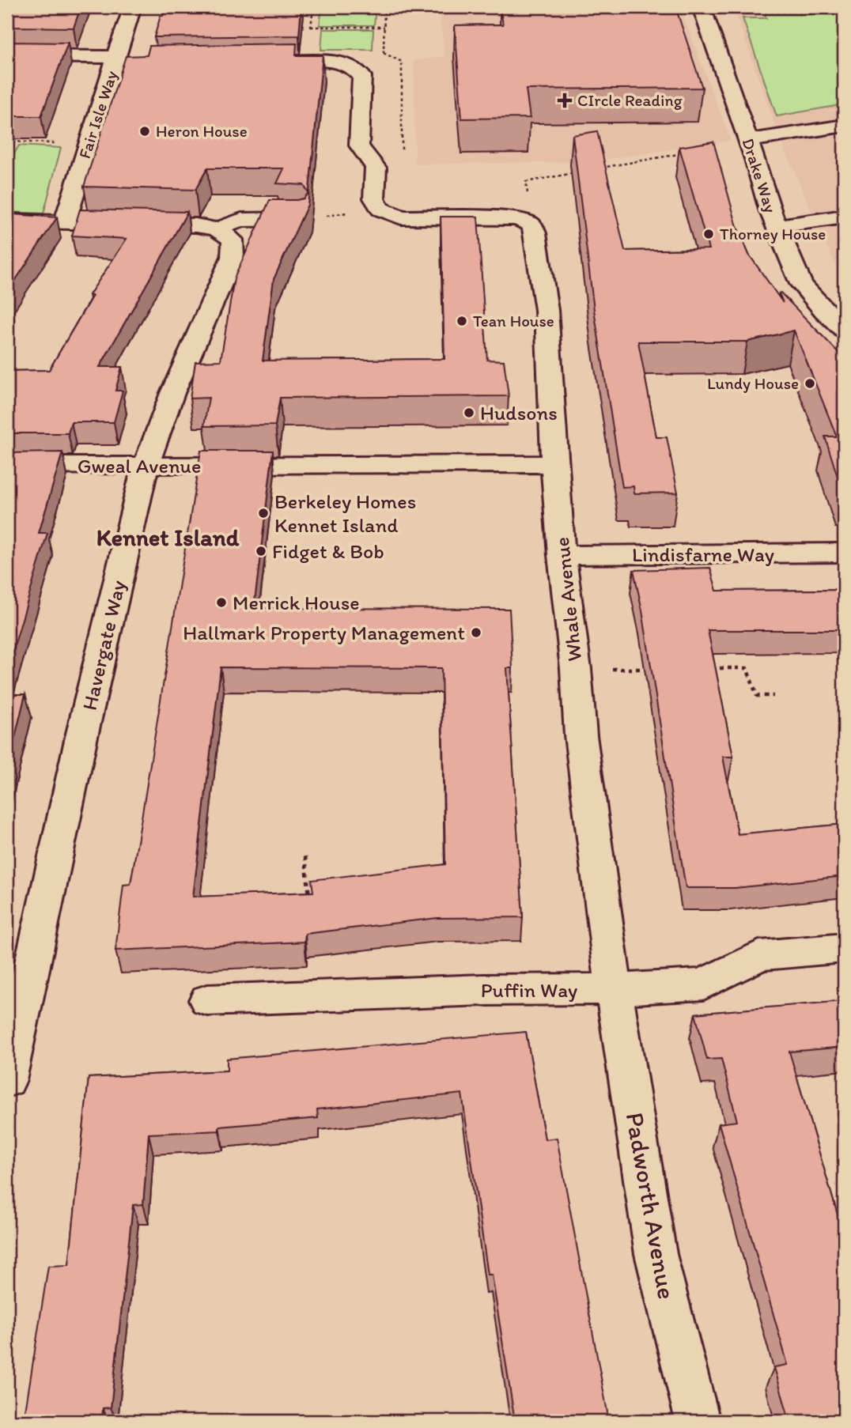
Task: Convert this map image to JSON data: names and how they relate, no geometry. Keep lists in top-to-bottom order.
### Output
{
  "streets": {
    "street": [
      "Fair Isle Way",
      "Drake Way",
      "Gweal Avenue",
      "Lindisfarne Way",
      "Whale Avenue",
      "Havergate Way",
      "Puffin Way",
      "Padworth Avenue"
    ]
  },
  "crossings": [
    ["Gweal Avenue", "Whale Avenue"],
    ["Gweal Avenue", "Havergate Way"],
    ["Lindisfarne Way", "Whale Avenue"],
    ["Whale Avenue", "Puffin Way"],
    ["Whale Avenue", "Padworth Avenue"],
    ["Puffin Way", "Padworth Avenue"]
  ],
  "districts": ["Kennet Island"],
  "places": {
    "health": ["CIrcle Reading"],
    "other": [
      "Heron House",
      "Thorney House",
      "Tean House",
      "Lundy House",
      "Hudsons",
      "Berkeley Homes Kennet Island",
      "Fidget & Bob",
      "Merrick House",
      "Hallmark Property Management"
    ]
  }
}
